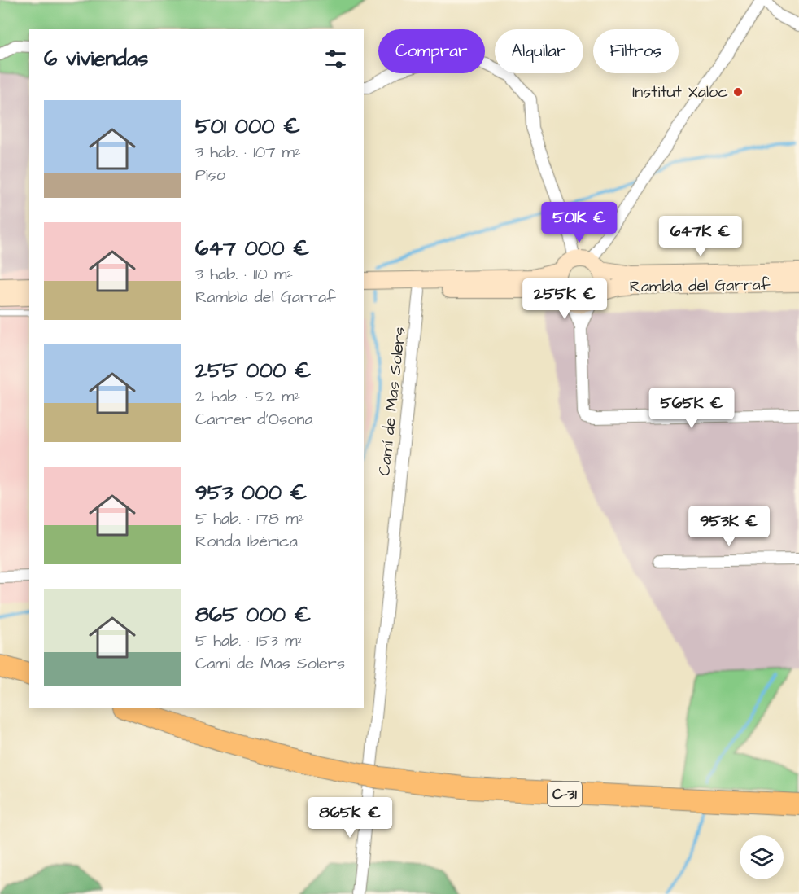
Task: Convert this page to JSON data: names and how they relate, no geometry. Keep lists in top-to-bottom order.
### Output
{
  "streets": {
    "highway": ["C-31"],
    "street": ["Rambla del Garraf", "Camí de Mas Solers"]
  },
  "places": ["Institut Xaloc"],
  "page": {
    "chip": ["Comprar", "Alquilar", "Filtros"],
    "heading": "6 viviendas",
    "list": [
      {
        "name": "501 000 €",
        "note": "3 hab. · 107 m² · Piso"
      },
      {
        "name": "647 000 €",
        "note": "3 hab. · 110 m² · Rambla del Garraf"
      },
      {
        "name": "255 000 €",
        "note": "2 hab. · 52 m² · Carrer d'Osona"
      },
      {
        "name": "953 000 €",
        "note": "5 hab. · 178 m² · Ronda Ibèrica"
      },
      {
        "name": "865 000 €",
        "note": "5 hab. · 153 m² · Camí de Mas Solers"
      }
    ],
    "price": [
      "501K €",
      "647K €",
      "255K €",
      "565K €",
      "953K €",
      "865K €"
    ]
  }
}
